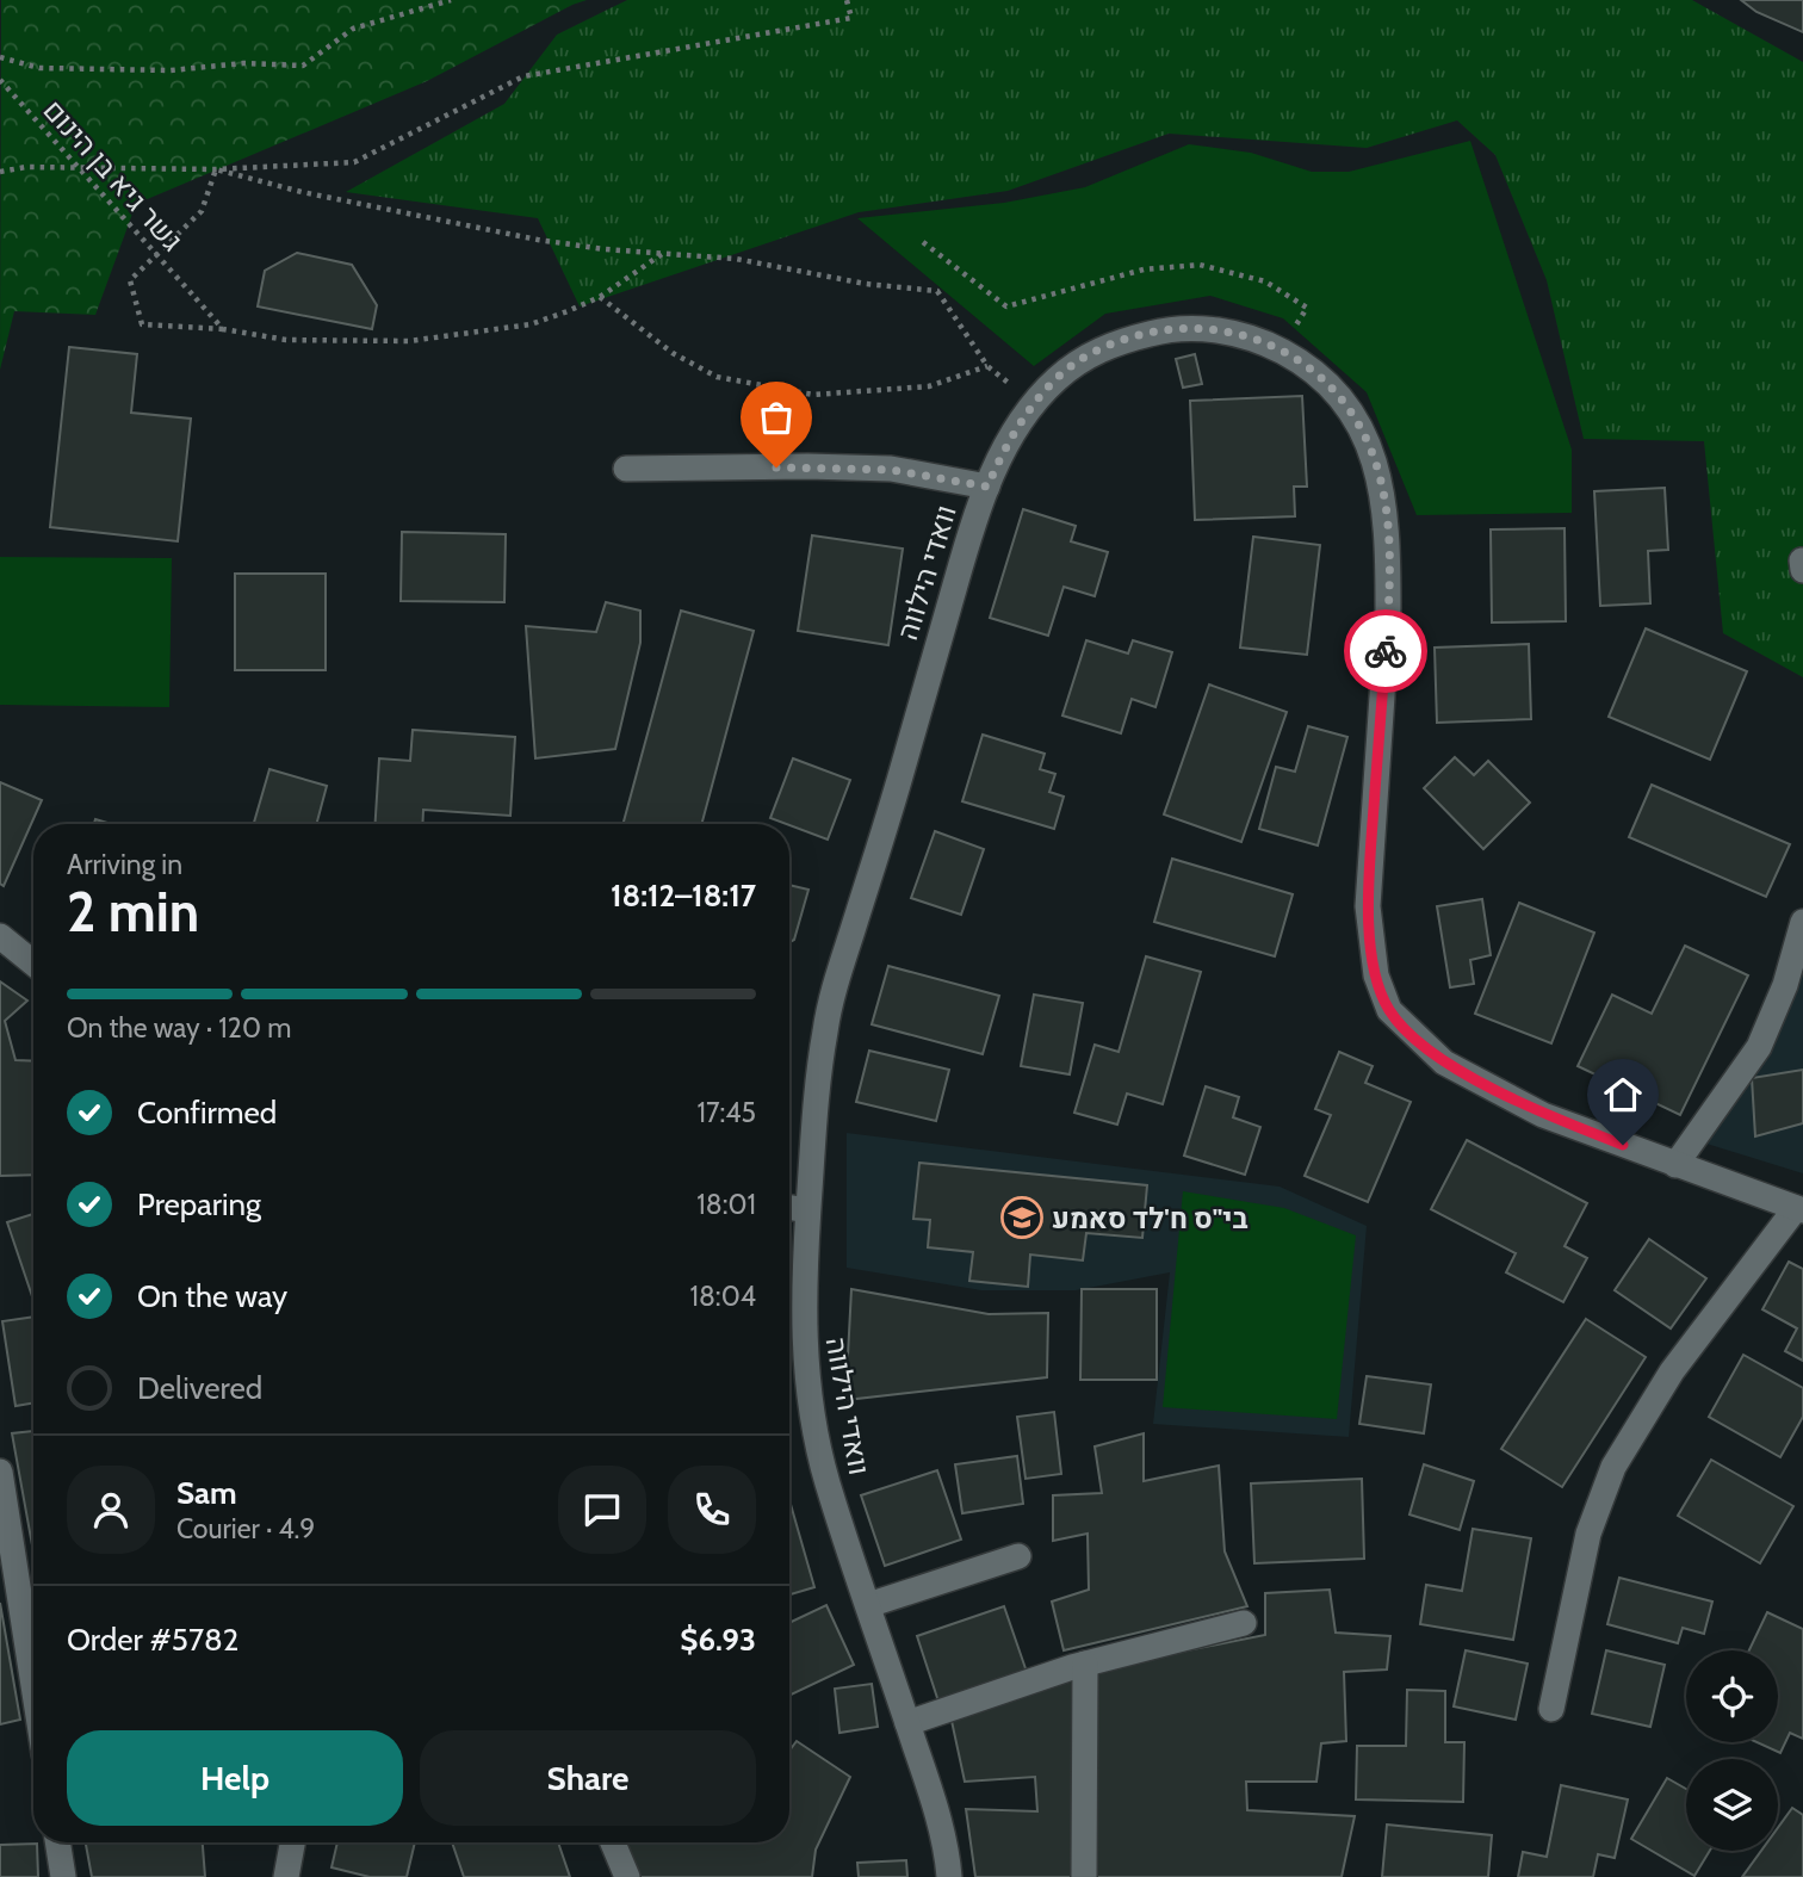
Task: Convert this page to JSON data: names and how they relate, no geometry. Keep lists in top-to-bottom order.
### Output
{
  "streets": {
    "street": ["וואדי הילווה"],
    "path": ["גשר גיא בן הינום"]
  },
  "places": {
    "school or university": ["בי\"ס ח'לד סאמע"]
  },
  "page": {
    "heading": ["2 min", "Arriving in", "18:12–18:17"],
    "panel": [
      "Sam",
      "Courier · 4.9",
      "Order #5782",
      "$6.93"
    ],
    "bar": "On the way · 120 m",
    "list": [
      ["Confirmed", "17:45"],
      ["Preparing", "18:01"],
      ["On the way", "18:04"],
      "Delivered"
    ],
    "buttons": ["Help", "Share"]
  }
}
